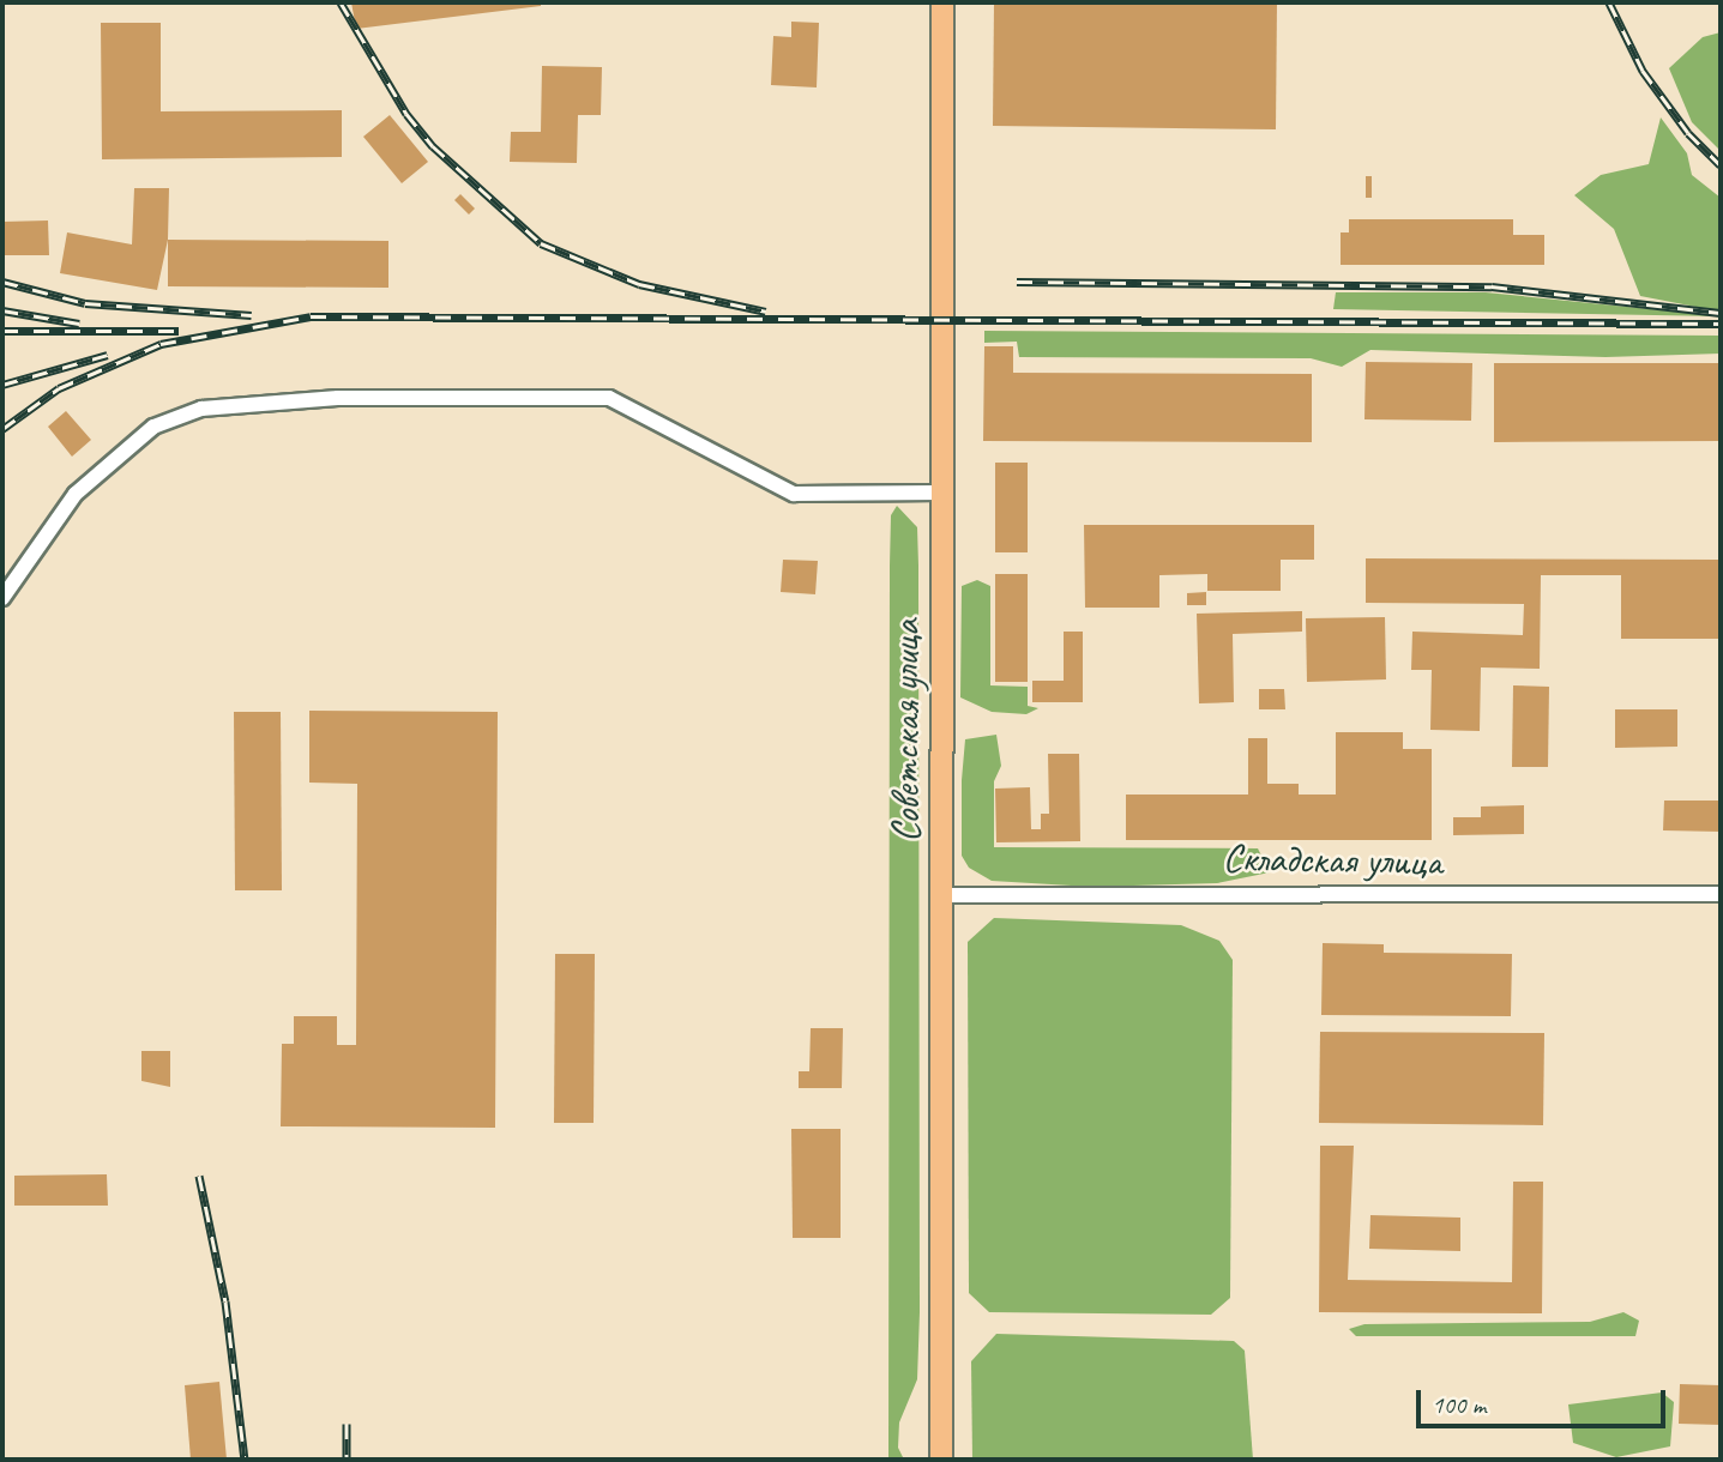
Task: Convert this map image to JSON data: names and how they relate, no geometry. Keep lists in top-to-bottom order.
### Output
{
  "streets": {
    "main road": ["Советская улица"],
    "street": ["Складская улица"]
  },
  "crossings": [
    ["Советская улица", "Складская улица"]
  ],
  "scale_bar": "100 m"
}
